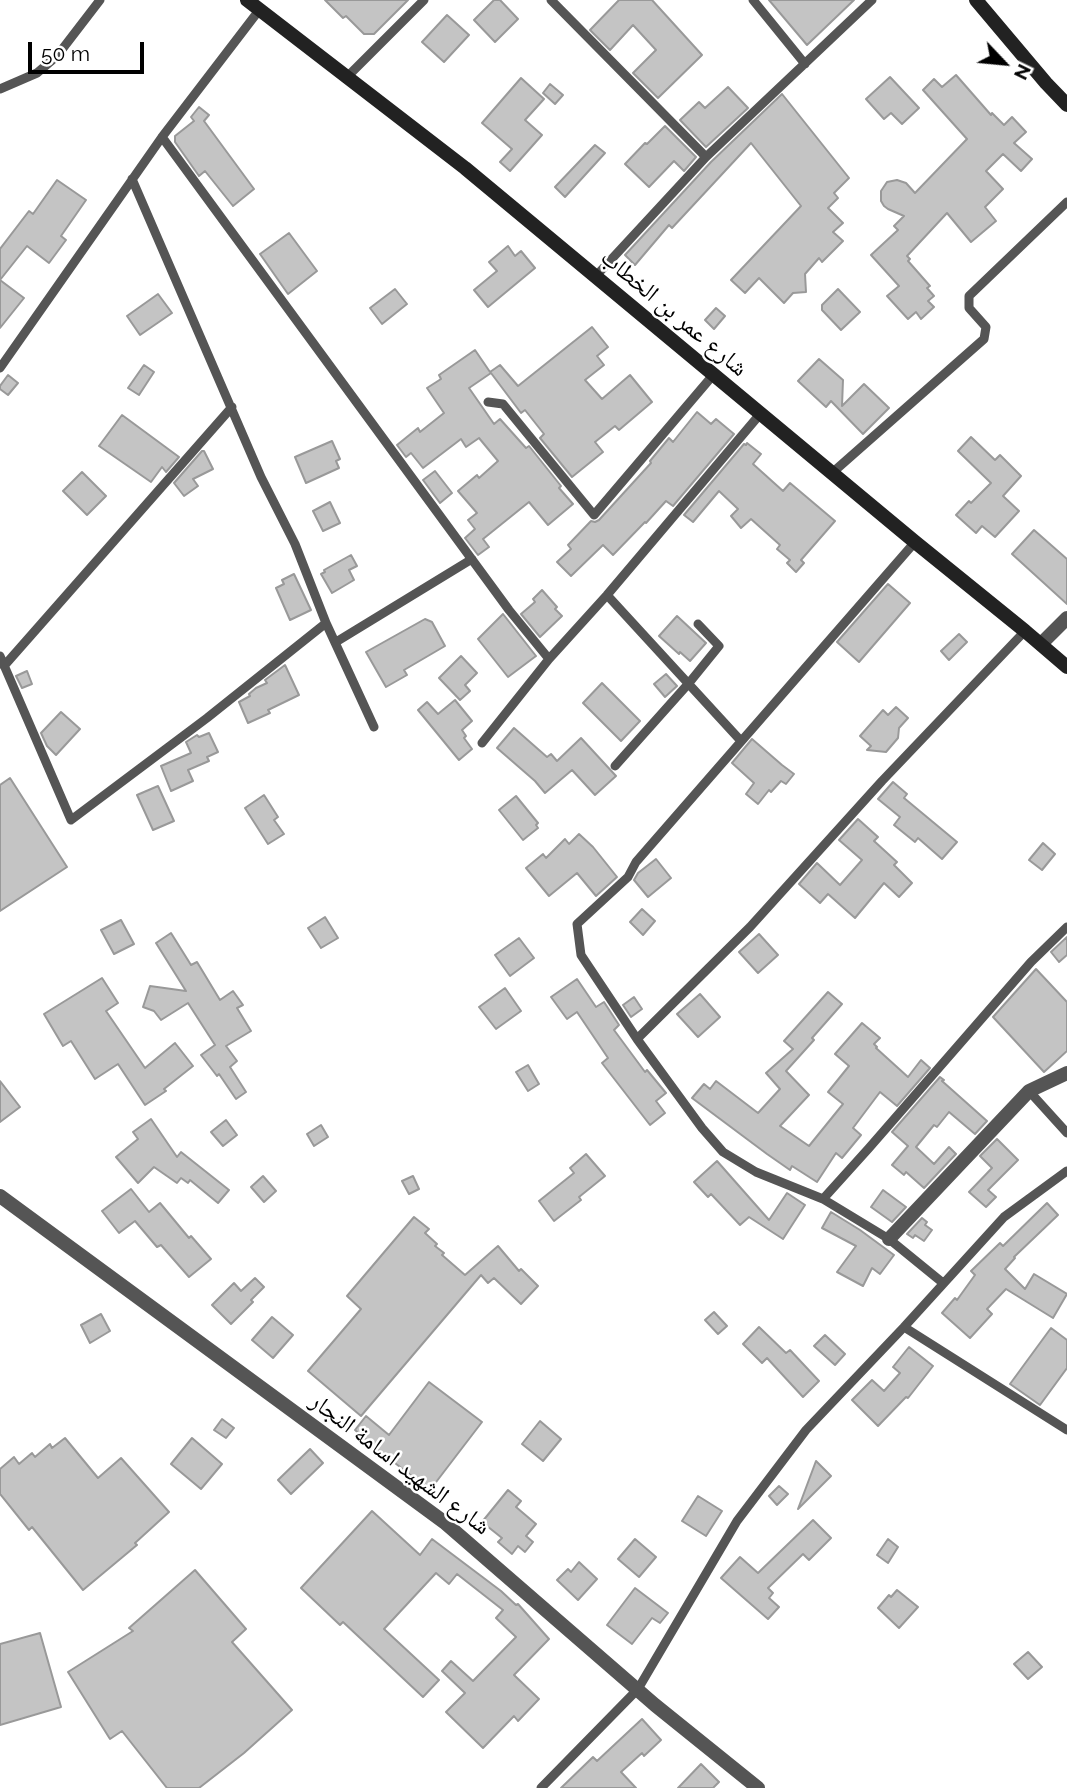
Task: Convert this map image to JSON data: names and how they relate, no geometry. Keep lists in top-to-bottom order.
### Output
{
  "streets": {
    "main road": ["شارع عمر بن الخطاب"],
    "street": ["شارع الشهيد اسامة النجار"]
  },
  "scale_bar": "50 m",
  "north": "bottom right"
}
